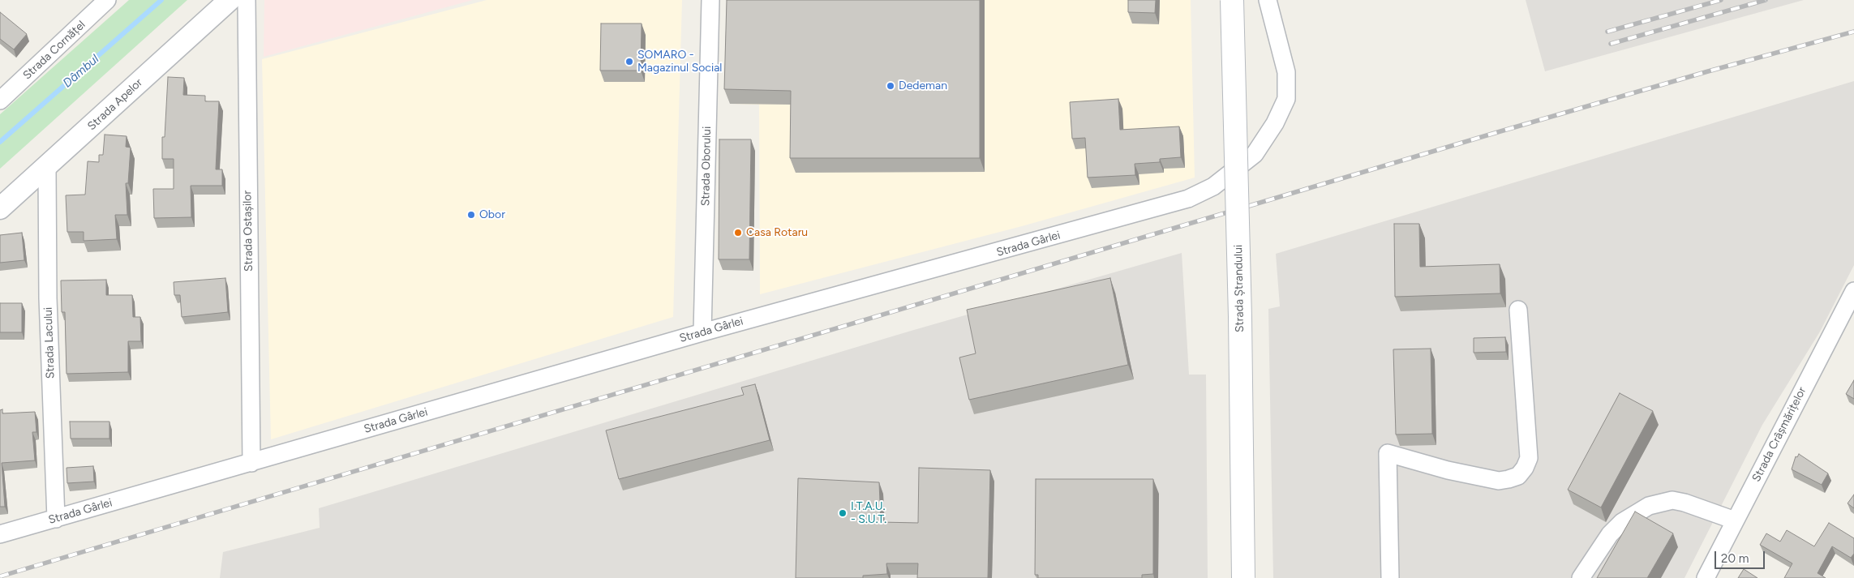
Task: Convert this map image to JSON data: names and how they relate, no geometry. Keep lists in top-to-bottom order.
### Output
{
  "streets": {
    "main road": ["Strada Ștrandului"],
    "street": [
      "Strada Cornățel",
      "Strada Apelor",
      "Strada Oborului",
      "Strada Ostașilor",
      "Strada Gârlei",
      "Strada Lacului",
      "Strada Crâșmărițelor"
    ]
  },
  "crossings": [
    ["Strada Apelor", "Strada Lacului"],
    ["Strada Oborului", "Strada Gârlei"],
    ["Strada Ostașilor", "Strada Gârlei"],
    ["Strada Gârlei", "Strada Lacului"]
  ],
  "water": ["Dâmbul"],
  "places": [
    "SOMARO - Magazinul Social",
    "Dedeman",
    "Obor",
    "Casa Rotaru",
    "I.T.A.U. - S.U.T."
  ],
  "scale_bar": "20 m"
}
